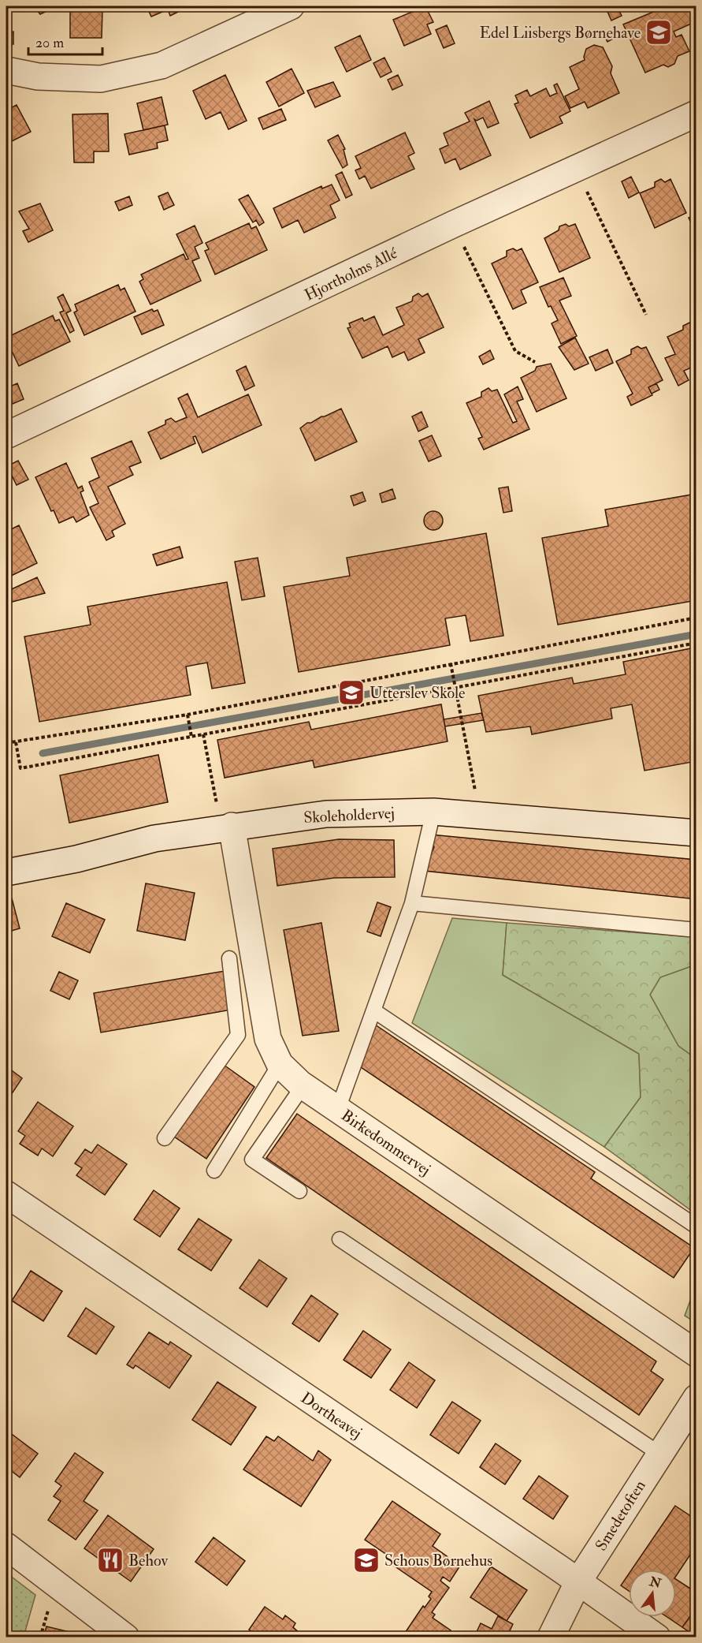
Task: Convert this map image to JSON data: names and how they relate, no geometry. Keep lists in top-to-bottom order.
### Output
{
  "streets": {
    "street": [
      "Hjortholms Allé",
      "Skoleholdervej",
      "Birkedommervej",
      "Dortheavej",
      "Smedetoften"
    ]
  },
  "crossings": [
    ["Skoleholdervej", "Birkedommervej"],
    ["Dortheavej", "Smedetoften"]
  ],
  "places": {
    "school or university": ["Edel Liisbergs Børnehave", "Utterslev Skole", "Schous Børnehus"],
    "restaurant": ["Behov"]
  },
  "scale_bar": "20 m",
  "north": "top"
}
